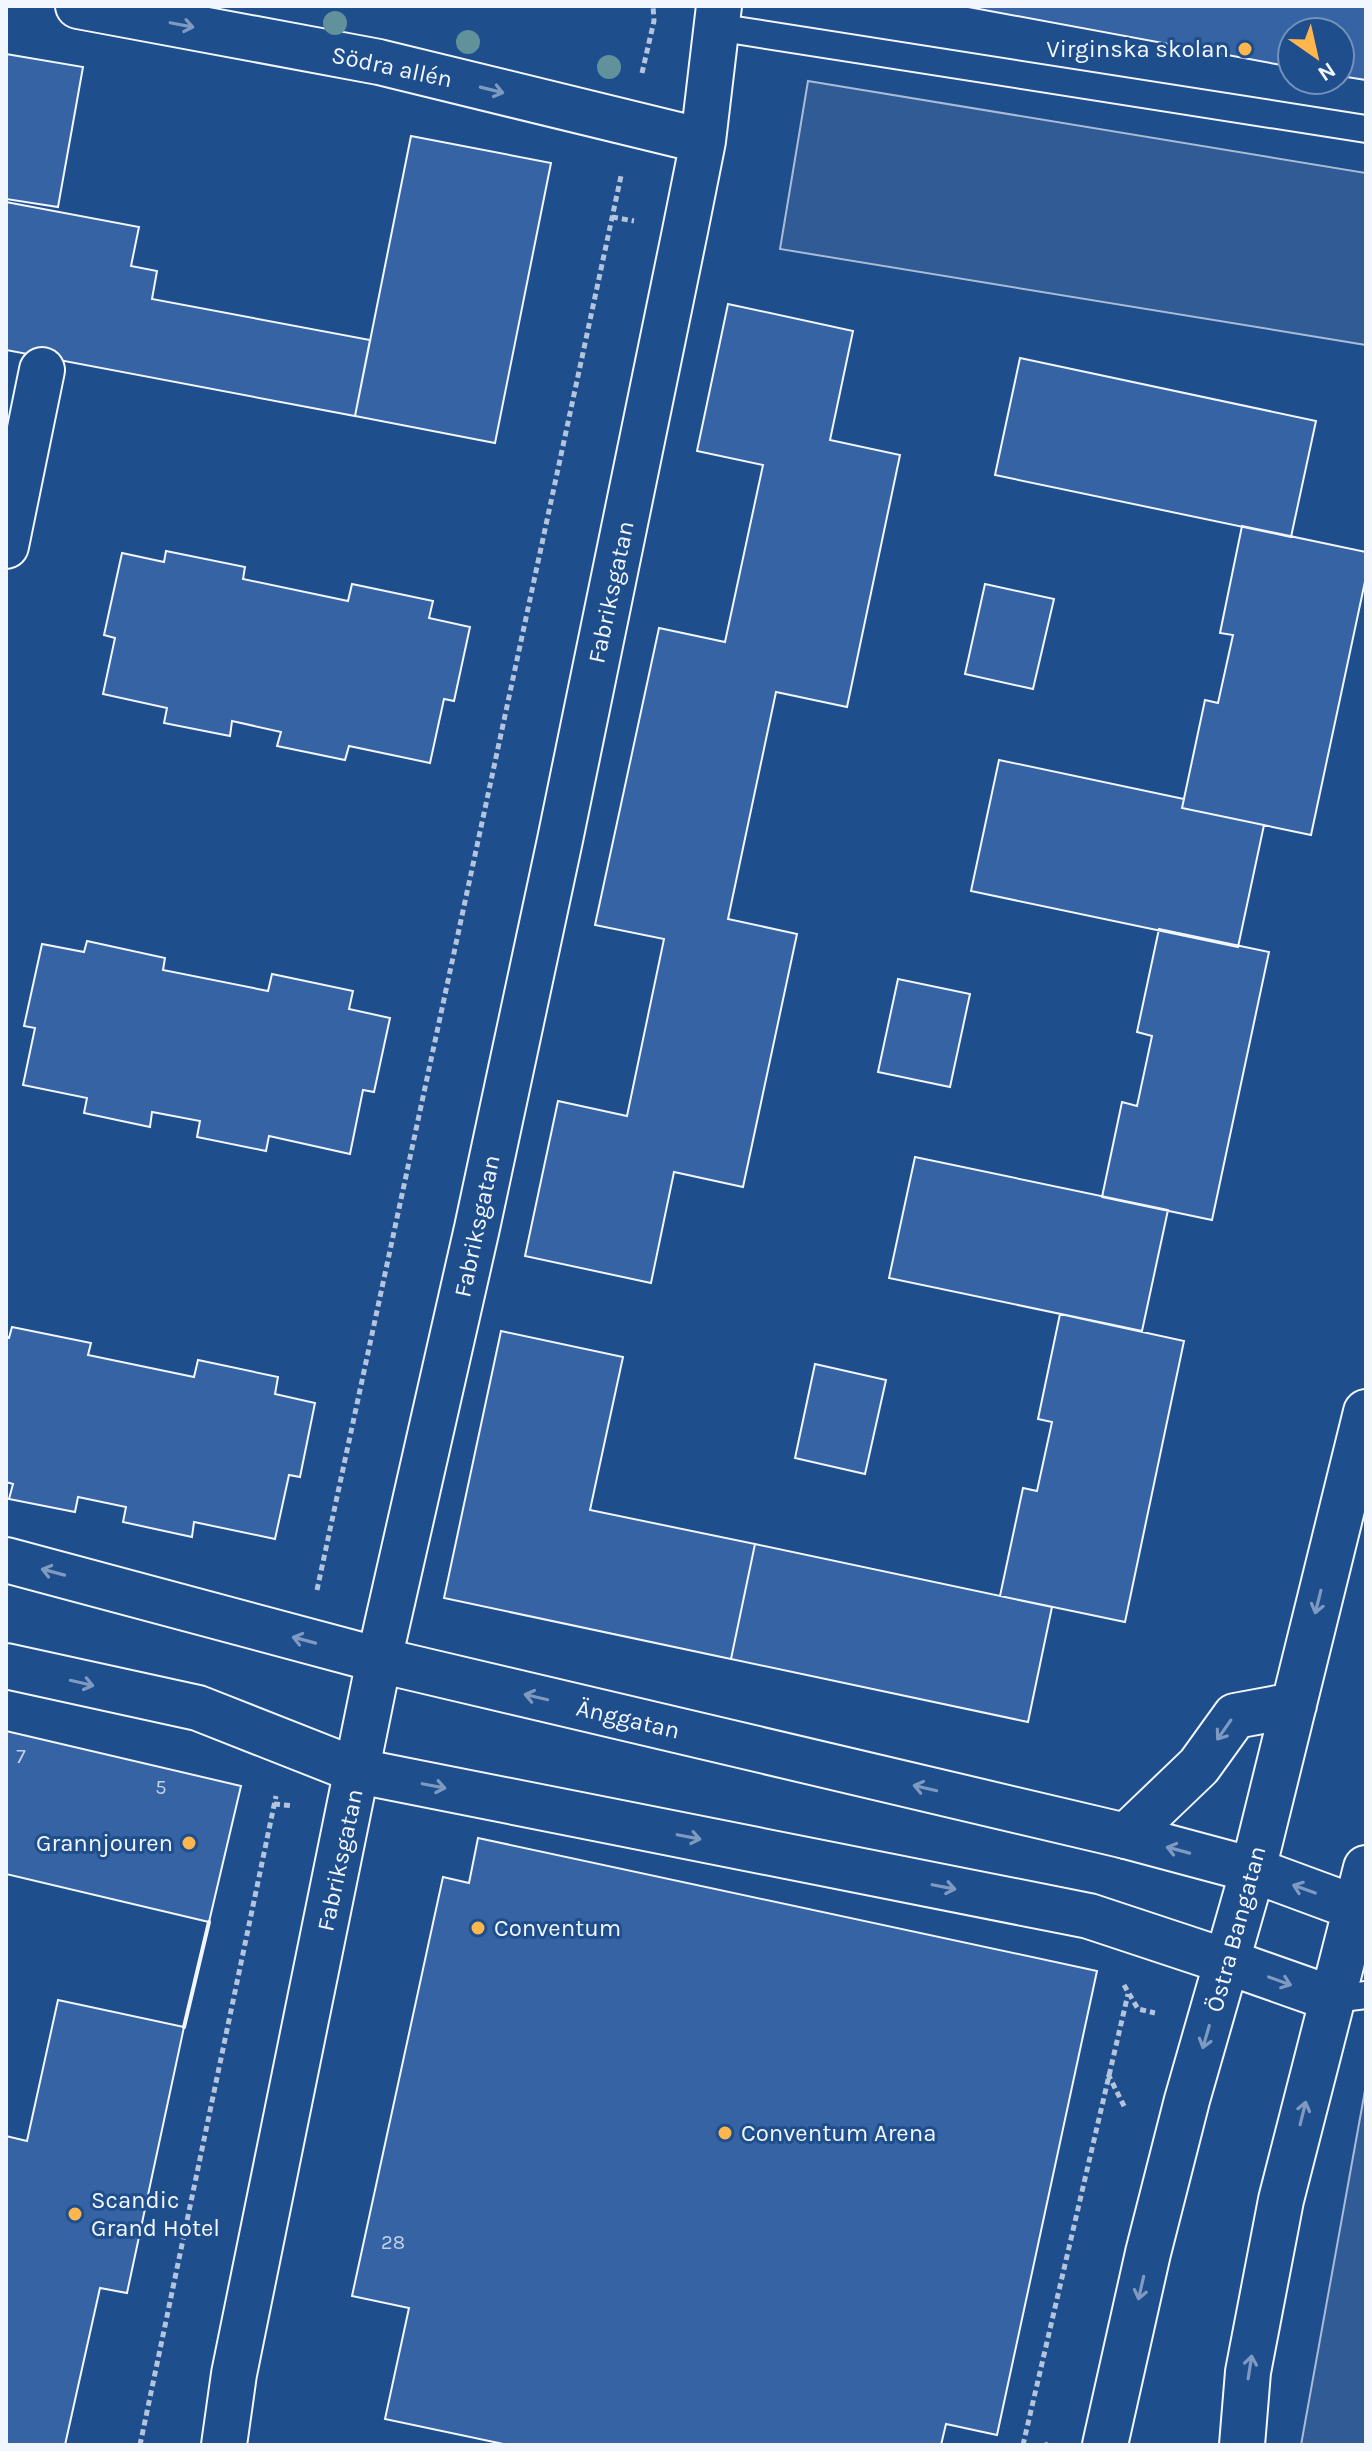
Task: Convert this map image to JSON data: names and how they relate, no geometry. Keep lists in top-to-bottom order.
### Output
{
  "streets": {
    "street": [
      "Södra allén",
      "Fabriksgatan",
      "Änggatan",
      "Östra Bangatan"
    ]
  },
  "crossings": [
    ["Södra allén", "Fabriksgatan"],
    ["Fabriksgatan", "Änggatan"],
    ["Änggatan", "Östra Bangatan"]
  ],
  "one_way": ["Södra allén"],
  "places": [
    "Virginska skolan",
    "Grannjouren",
    "Conventum",
    "Conventum Arena",
    "Scandic Grand Hotel"
  ],
  "house_numbers": ["7", "5", "28"],
  "north": "bottom right"
}
